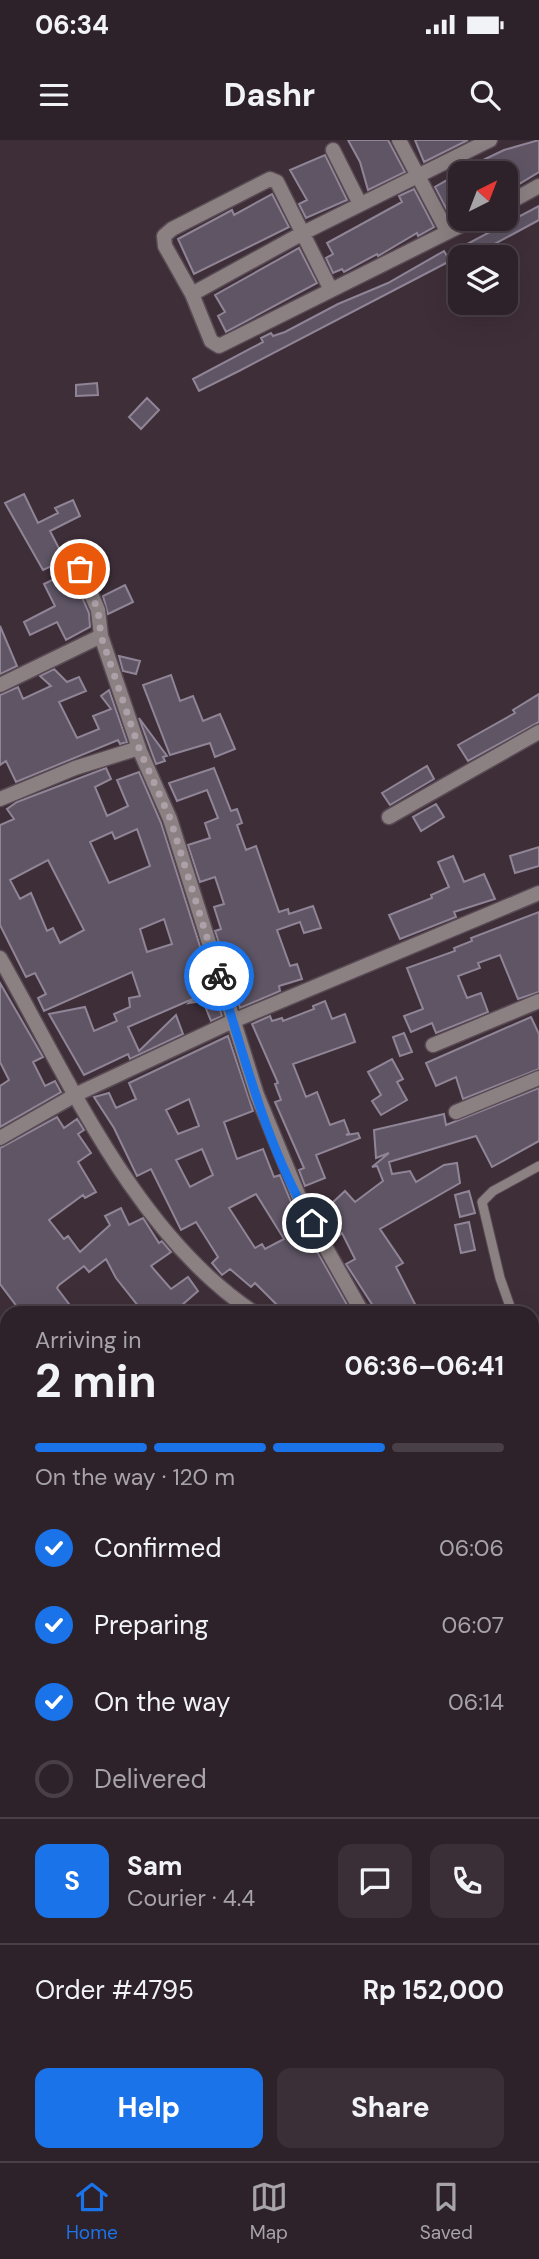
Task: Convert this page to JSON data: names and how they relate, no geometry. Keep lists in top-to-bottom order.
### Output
{
  "north": "top right",
  "page": {
    "status": "06:34",
    "header": "Dashr",
    "heading": ["2 min", "Arriving in", "06:36–06:41"],
    "panel": [
      "Sam",
      "Courier · 4.4",
      "Order #4795",
      "Rp 152,000"
    ],
    "bar": "On the way · 120 m",
    "list": [
      ["Confirmed", "06:06"],
      ["Preparing", "06:07"],
      ["On the way", "06:14"],
      "Delivered"
    ],
    "round": "S",
    "buttons": ["Help", "Share"],
    "tabs": ["Home", "Map", "Saved"]
  }
}
